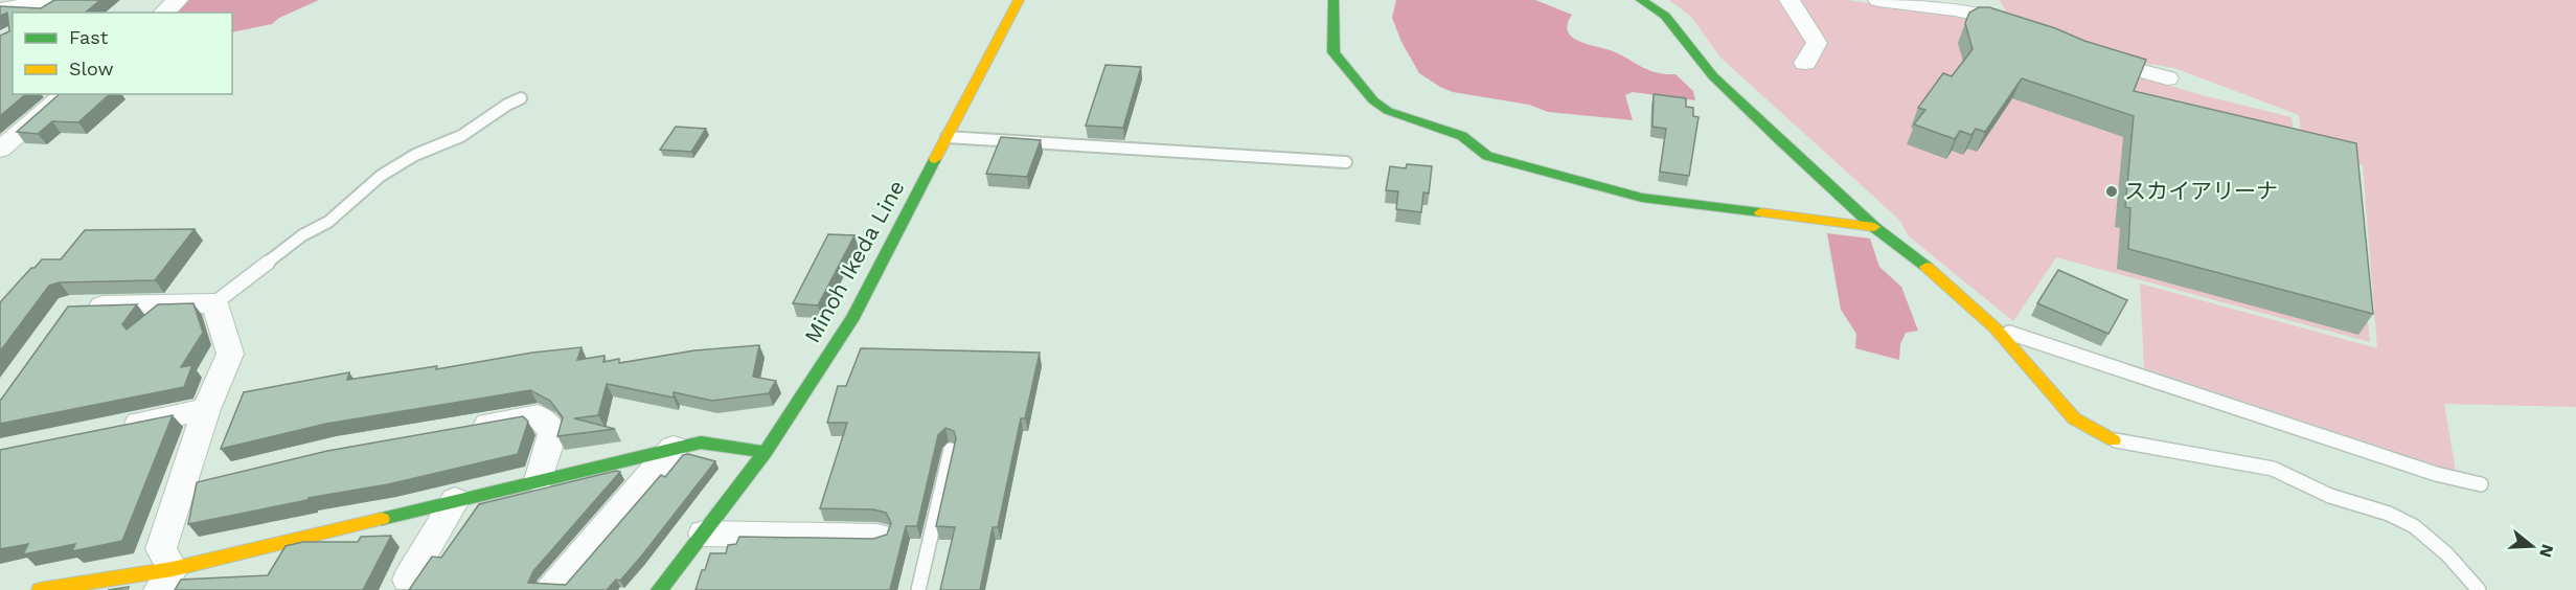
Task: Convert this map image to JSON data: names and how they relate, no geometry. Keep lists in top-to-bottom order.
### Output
{
  "streets": {
    "street": ["Minoh Ikeda Line"]
  },
  "places": ["スカイアリーナ"],
  "legend": ["Fast", "Slow"],
  "north": "right"
}
